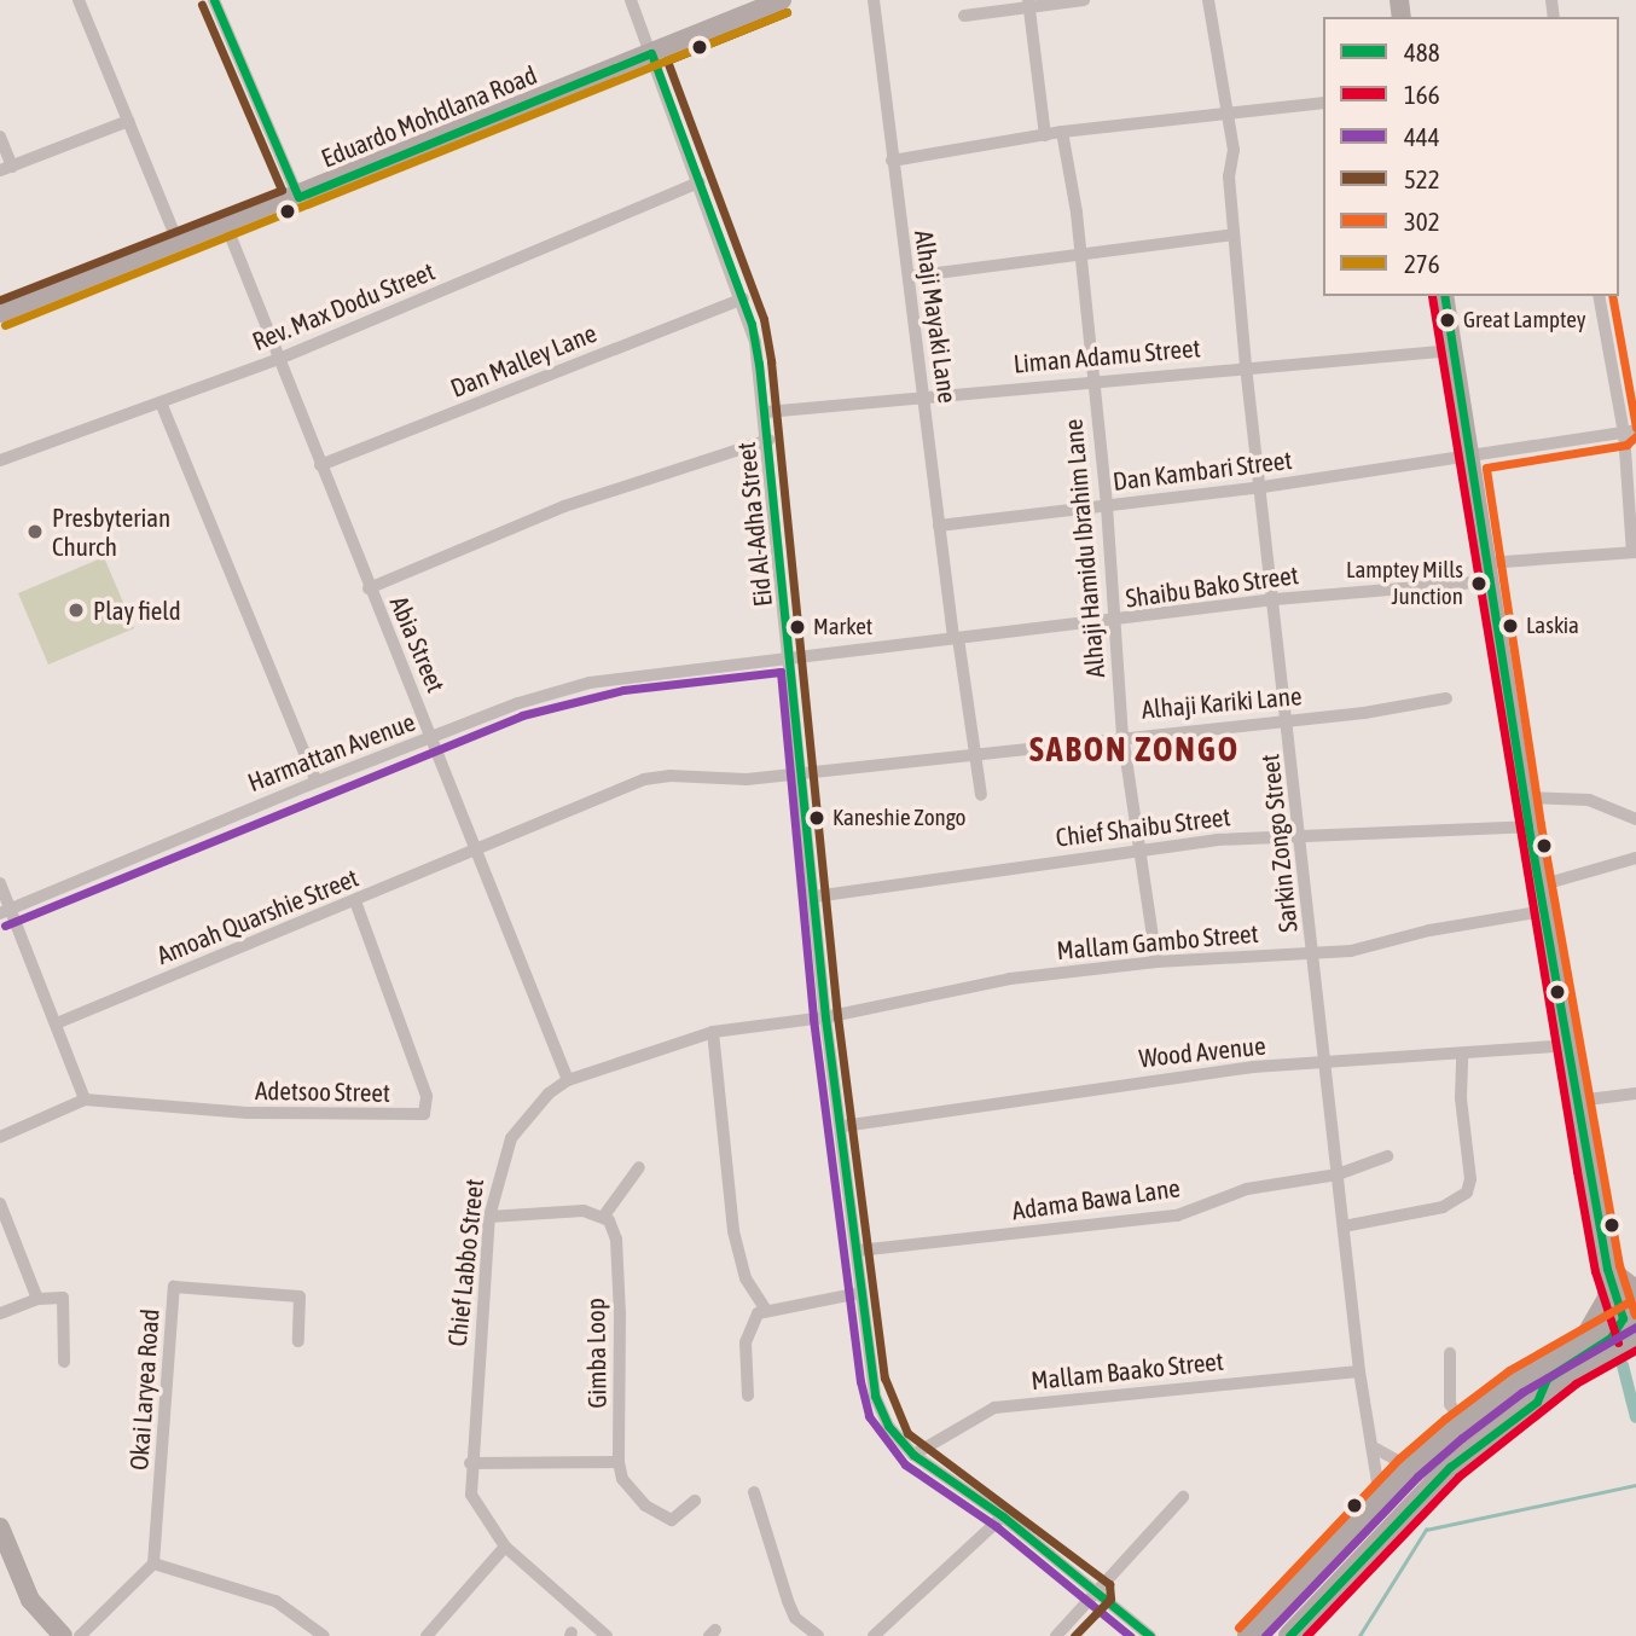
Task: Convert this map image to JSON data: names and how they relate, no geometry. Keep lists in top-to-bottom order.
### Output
{
  "streets": {
    "main road": ["Eduardo Mohdlana Road"],
    "street": [
      "Rev. Max Dodu Street",
      "Alhaji Mayaki Lane",
      "Liman Adamu Street",
      "Dan Malley Lane",
      "Dan Kambari Street",
      "Eid Al-Adha Street",
      "Alhaji Hamidu Ibrahim Lane",
      "Shaibu Bako Street",
      "Abia Street",
      "Alhaji Kariki Lane",
      "Harmattan Avenue",
      "Chief Shaibu Street",
      "Sarkin Zongo Street",
      "Amoah Quarshie Street",
      "Mallam Gambo Street",
      "Wood Avenue",
      "Adetsoo Street",
      "Adama Bawa Lane",
      "Chief Labbo Street",
      "Gimba Loop",
      "Mallam Baako Street",
      "Okai Laryea Road"
    ]
  },
  "crossings": [
    ["Eduardo Mohdlana Road", "Eid Al-Adha Street"],
    ["Eduardo Mohdlana Road", "Abia Street"],
    ["Rev. Max Dodu Street", "Eid Al-Adha Street"],
    ["Rev. Max Dodu Street", "Abia Street"],
    ["Alhaji Mayaki Lane", "Liman Adamu Street"],
    ["Alhaji Mayaki Lane", "Dan Kambari Street"],
    ["Alhaji Mayaki Lane", "Shaibu Bako Street"],
    ["Alhaji Mayaki Lane", "Alhaji Kariki Lane"],
    ["Liman Adamu Street", "Eid Al-Adha Street"],
    ["Liman Adamu Street", "Alhaji Hamidu Ibrahim Lane"],
    ["Liman Adamu Street", "Sarkin Zongo Street"],
    ["Dan Malley Lane", "Eid Al-Adha Street"],
    ["Dan Malley Lane", "Abia Street"],
    ["Dan Kambari Street", "Alhaji Hamidu Ibrahim Lane"],
    ["Dan Kambari Street", "Sarkin Zongo Street"],
    ["Eid Al-Adha Street", "Shaibu Bako Street"],
    ["Eid Al-Adha Street", "Alhaji Kariki Lane"],
    ["Eid Al-Adha Street", "Harmattan Avenue"],
    ["Eid Al-Adha Street", "Chief Shaibu Street"],
    ["Eid Al-Adha Street", "Amoah Quarshie Street"],
    ["Eid Al-Adha Street", "Mallam Gambo Street"],
    ["Eid Al-Adha Street", "Wood Avenue"],
    ["Eid Al-Adha Street", "Adama Bawa Lane"],
    ["Eid Al-Adha Street", "Chief Labbo Street"],
    ["Eid Al-Adha Street", "Mallam Baako Street"],
    ["Alhaji Hamidu Ibrahim Lane", "Shaibu Bako Street"],
    ["Alhaji Hamidu Ibrahim Lane", "Alhaji Kariki Lane"],
    ["Alhaji Hamidu Ibrahim Lane", "Chief Shaibu Street"],
    ["Alhaji Hamidu Ibrahim Lane", "Mallam Gambo Street"],
    ["Shaibu Bako Street", "Harmattan Avenue"],
    ["Shaibu Bako Street", "Sarkin Zongo Street"],
    ["Abia Street", "Harmattan Avenue"],
    ["Abia Street", "Amoah Quarshie Street"],
    ["Abia Street", "Chief Labbo Street"],
    ["Alhaji Kariki Lane", "Sarkin Zongo Street"],
    ["Alhaji Kariki Lane", "Amoah Quarshie Street"],
    ["Chief Shaibu Street", "Sarkin Zongo Street"],
    ["Sarkin Zongo Street", "Mallam Gambo Street"],
    ["Sarkin Zongo Street", "Wood Avenue"],
    ["Sarkin Zongo Street", "Adama Bawa Lane"],
    ["Sarkin Zongo Street", "Mallam Baako Street"],
    ["Amoah Quarshie Street", "Adetsoo Street"],
    ["Mallam Gambo Street", "Chief Labbo Street"]
  ],
  "districts": ["SABON ZONGO"],
  "places": [
    "Great Lamptey",
    "Presbyterian Church",
    "Lamptey Mills Junction",
    "Play field",
    "Laskia",
    "Market",
    "Kaneshie Zongo"
  ],
  "lines": [
    "transit line 488",
    "transit line 522",
    "transit line 276",
    "transit line 166",
    "transit line 302",
    "transit line 444"
  ],
  "legend": [
    "488",
    "166",
    "444",
    "522",
    "302",
    "276"
  ]
}
